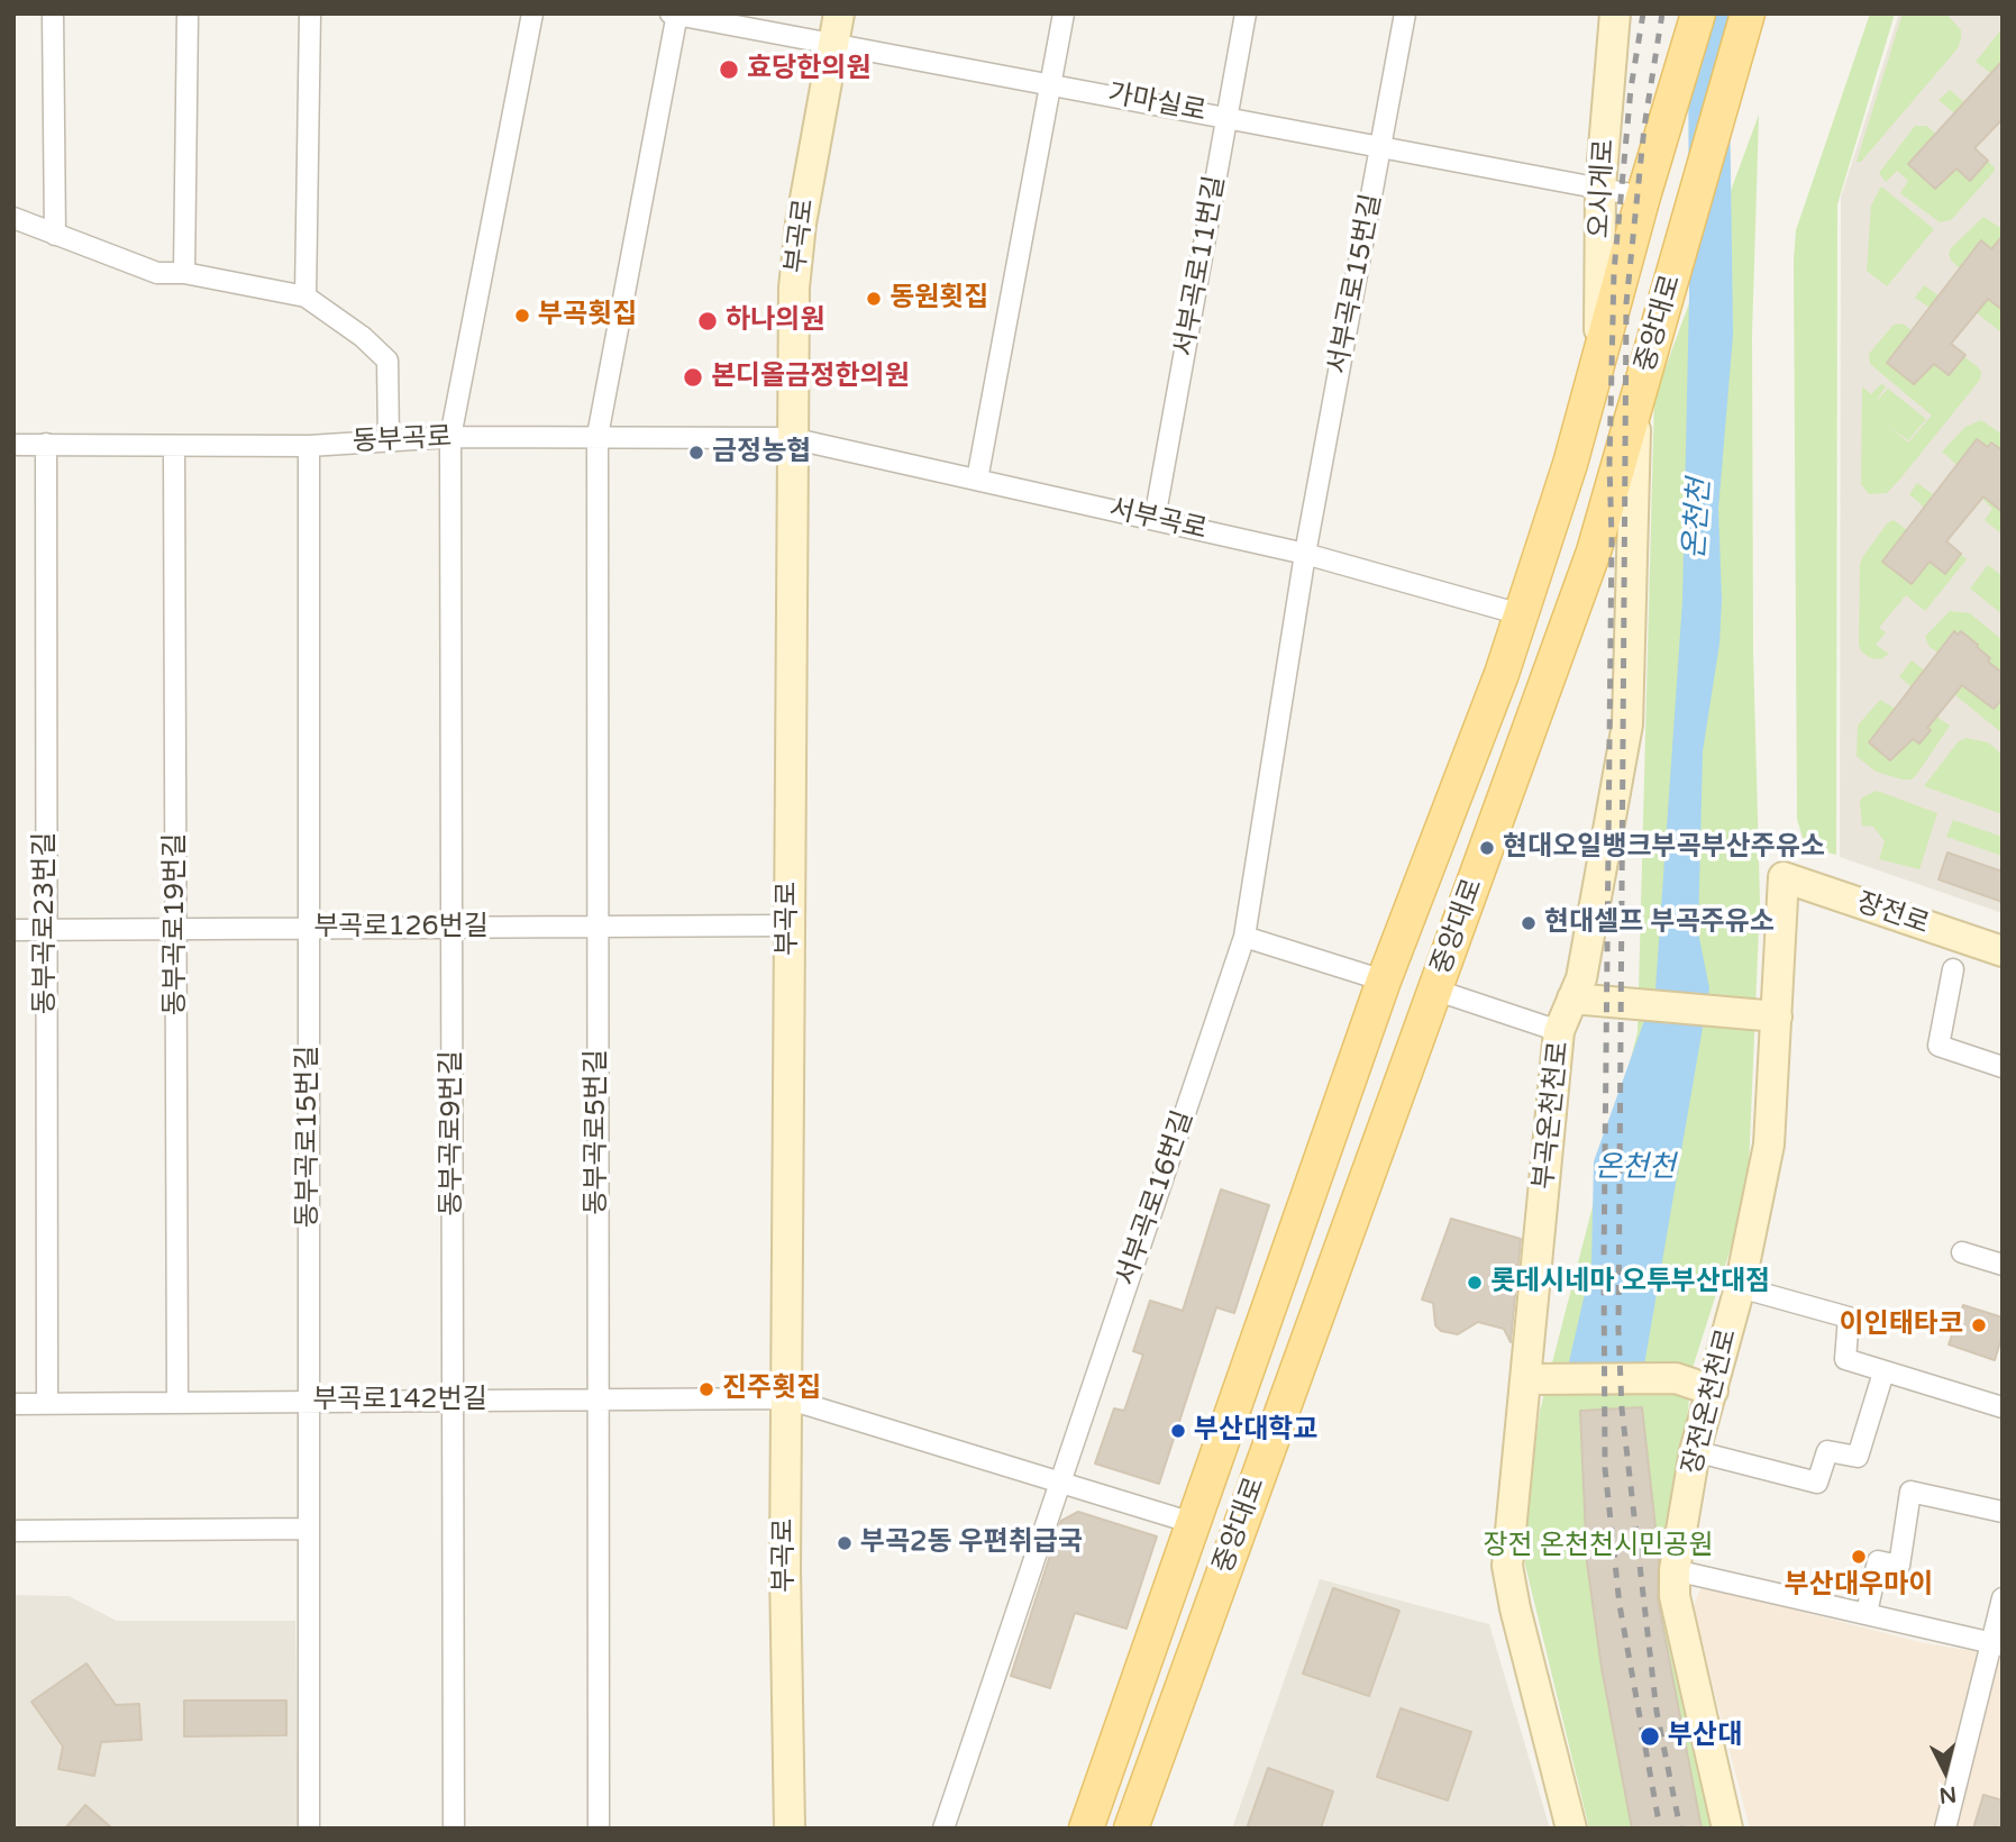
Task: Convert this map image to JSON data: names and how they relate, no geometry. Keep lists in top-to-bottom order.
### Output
{
  "streets": {
    "main road": [
      "오시게로",
      "부곡로",
      "중앙대로",
      "장전로",
      "부곡온천천로",
      "장전온천천로"
    ],
    "street": [
      "가마실로",
      "서부곡로11번길",
      "서부곡로15번길",
      "동부곡로",
      "서부곡로",
      "동부곡로23번길",
      "동부곡로19번길",
      "부곡로126번길",
      "동부곡로5번길",
      "동부곡로9번길",
      "동부곡로15번길",
      "서부곡로16번길",
      "부곡로142번길"
    ]
  },
  "crossings": [
    ["가마실로", "오시게로"],
    ["가마실로", "부곡로"],
    ["가마실로", "서부곡로11번길"],
    ["가마실로", "서부곡로15번길"],
    ["가마실로", "중앙대로"],
    ["가마실로", "동부곡로5번길"],
    ["오시게로", "중앙대로"],
    ["부곡로", "동부곡로"],
    ["부곡로", "서부곡로"],
    ["부곡로", "부곡로126번길"],
    ["부곡로", "부곡로142번길"],
    ["서부곡로11번길", "서부곡로"],
    ["서부곡로15번길", "서부곡로"],
    ["서부곡로15번길", "서부곡로16번길"],
    ["중앙대로", "서부곡로"],
    ["중앙대로", "부곡온천천로"],
    ["중앙대로", "부곡로142번길"],
    ["동부곡로", "서부곡로"],
    ["동부곡로", "동부곡로23번길"],
    ["동부곡로", "동부곡로19번길"],
    ["동부곡로", "동부곡로5번길"],
    ["동부곡로", "동부곡로9번길"],
    ["동부곡로", "동부곡로15번길"],
    ["서부곡로", "서부곡로16번길"],
    ["장전로", "장전온천천로"],
    ["동부곡로23번길", "부곡로126번길"],
    ["동부곡로23번길", "부곡로142번길"],
    ["동부곡로19번길", "부곡로126번길"],
    ["동부곡로19번길", "부곡로142번길"],
    ["부곡로126번길", "동부곡로5번길"],
    ["부곡로126번길", "동부곡로9번길"],
    ["부곡로126번길", "동부곡로15번길"],
    ["동부곡로5번길", "부곡로142번길"],
    ["동부곡로9번길", "부곡로142번길"],
    ["동부곡로15번길", "부곡로142번길"],
    ["서부곡로16번길", "부곡로142번길"]
  ],
  "water": ["온천천"],
  "parks": ["장전 온천천시민공원"],
  "places": [
    "효당한의원",
    "동원횟집",
    "부곡횟집",
    "하나의원",
    "본디올금정한의원",
    "금정농협",
    "현대오일뱅크부곡부산주유소",
    "현대셀프 부곡주유소",
    "롯데시네마 오투부산대점",
    "이인태타코",
    "진주횟집",
    "부산대학교",
    "부곡2동 우편취급국",
    "부산대우마이",
    "부산대"
  ],
  "north": "bottom"
}
